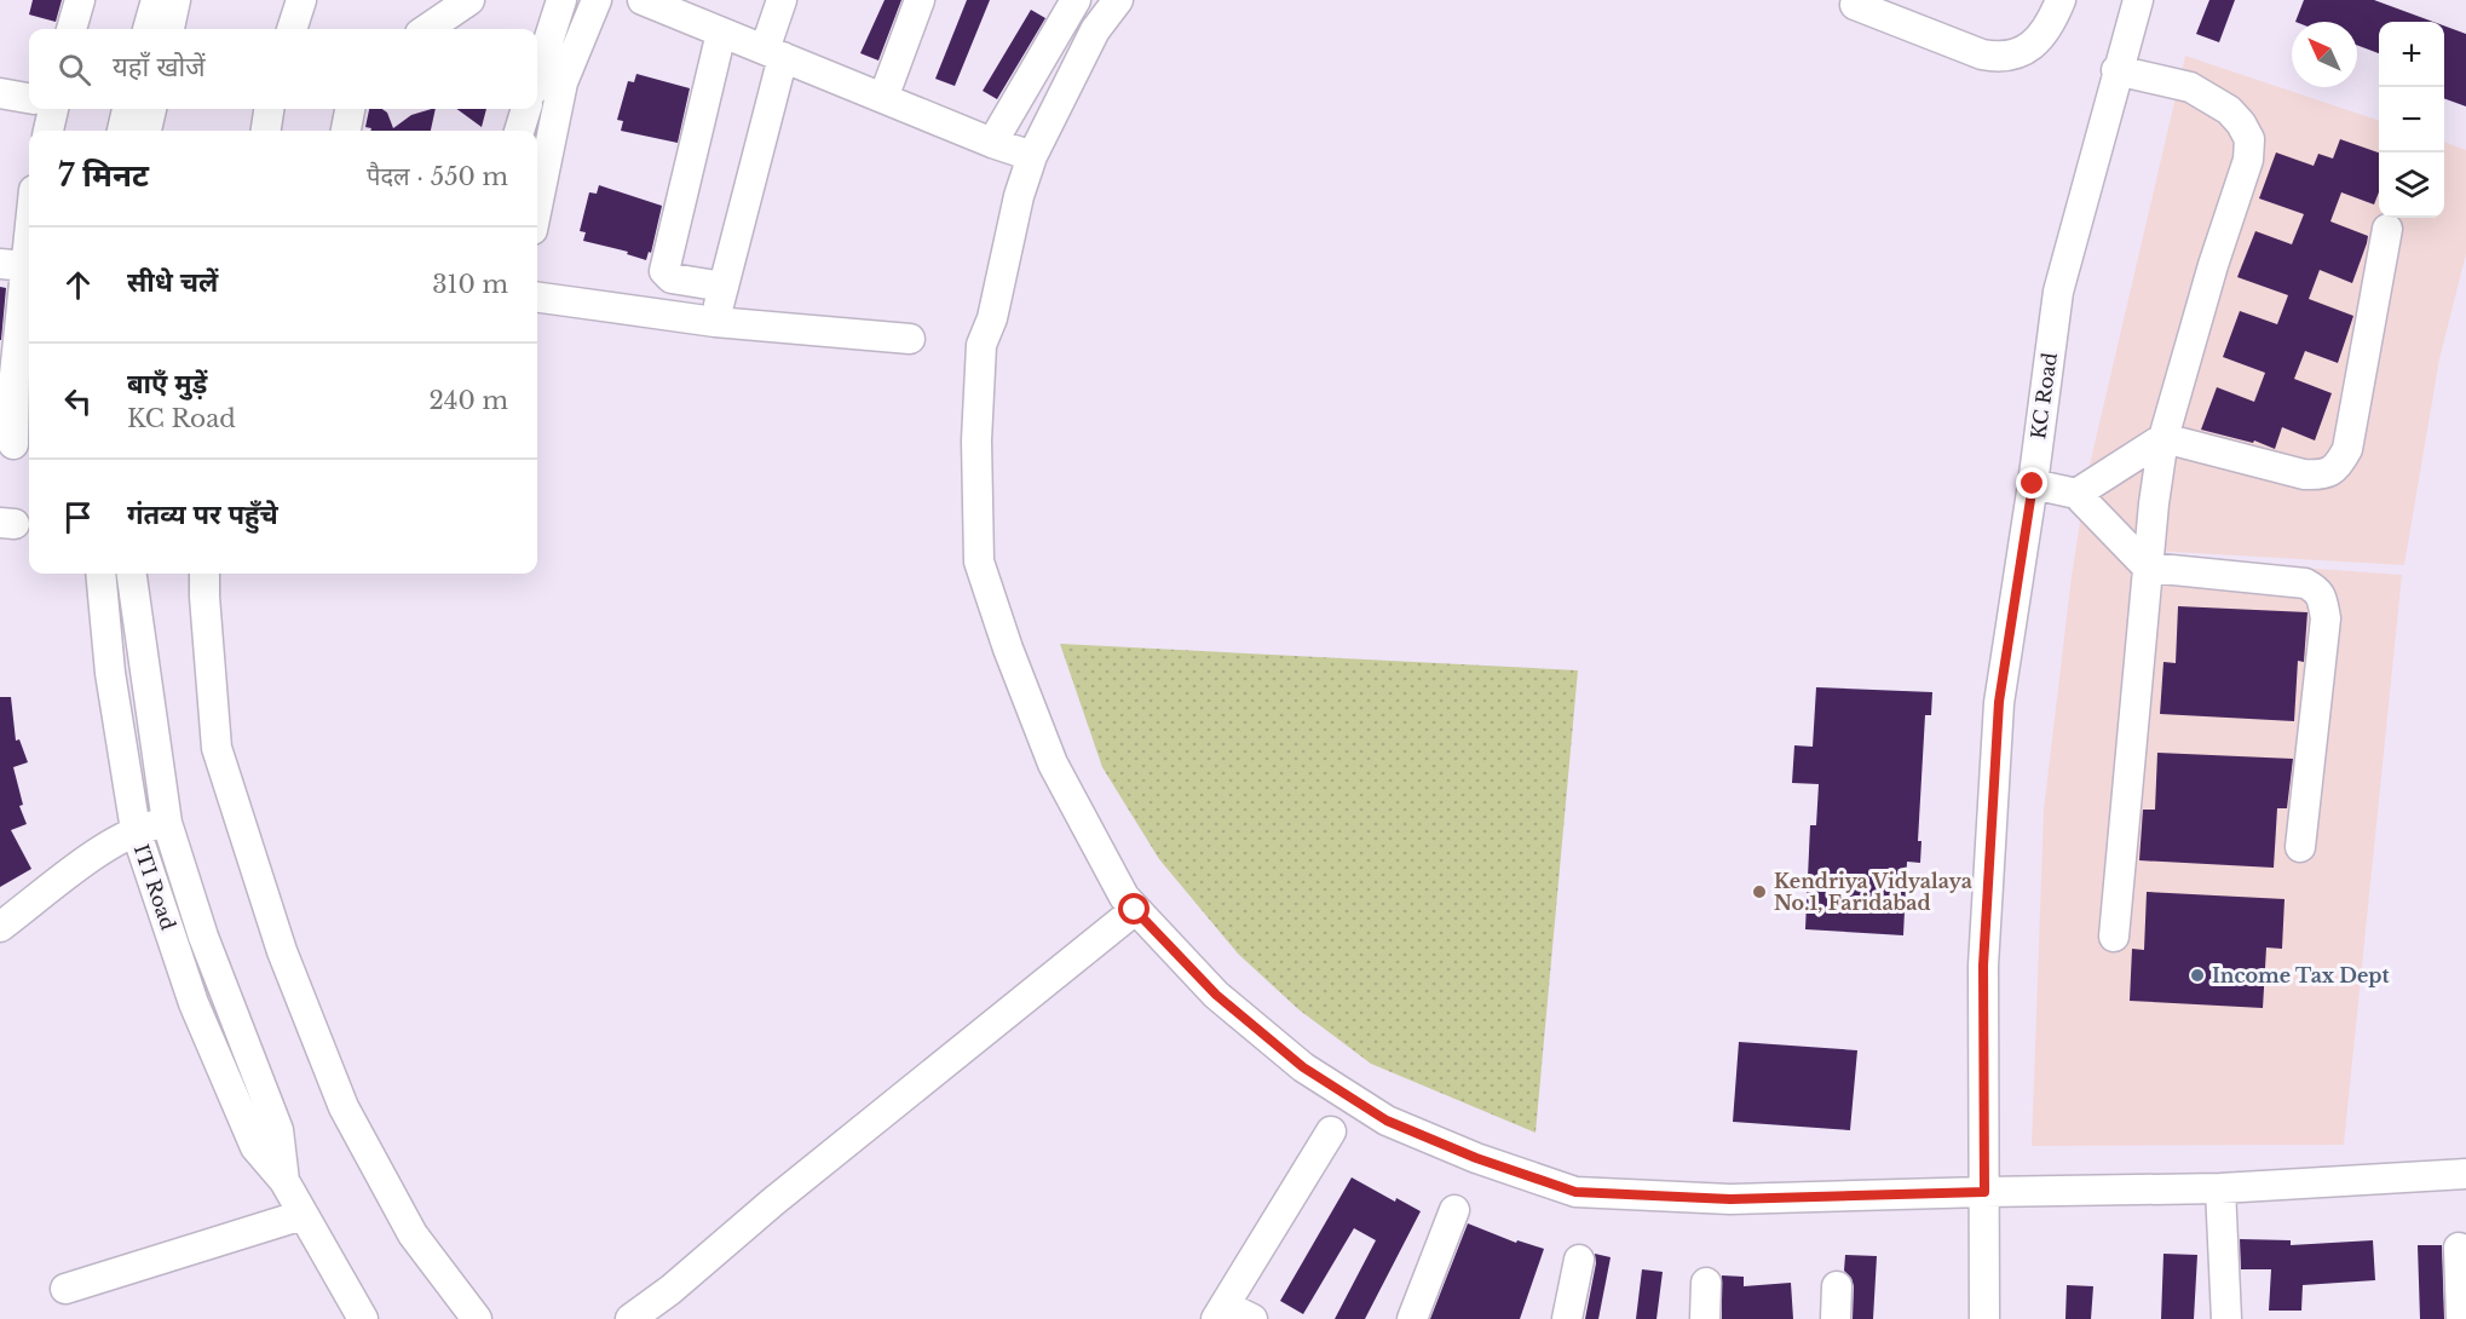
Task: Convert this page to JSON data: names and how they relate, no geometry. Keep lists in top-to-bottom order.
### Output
{
  "streets": {
    "street": ["KC Road", "ITI Road"]
  },
  "places": ["Kendriya Vidyalaya No.1, Faridabad", "Income Tax Dept"],
  "north": "top left",
  "page": {
    "map_buttons": ["+", "−"],
    "search": "यहाँ खोजें",
    "heading": ["7 मिनट", "पैदल · 550 m"],
    "list": [
      ["सीधे चलें", "310 m"],
      ["बाएँ मुड़ें", "KC Road", "240 m"],
      "गंतव्य पर पहुँचे"
    ]
  }
}
